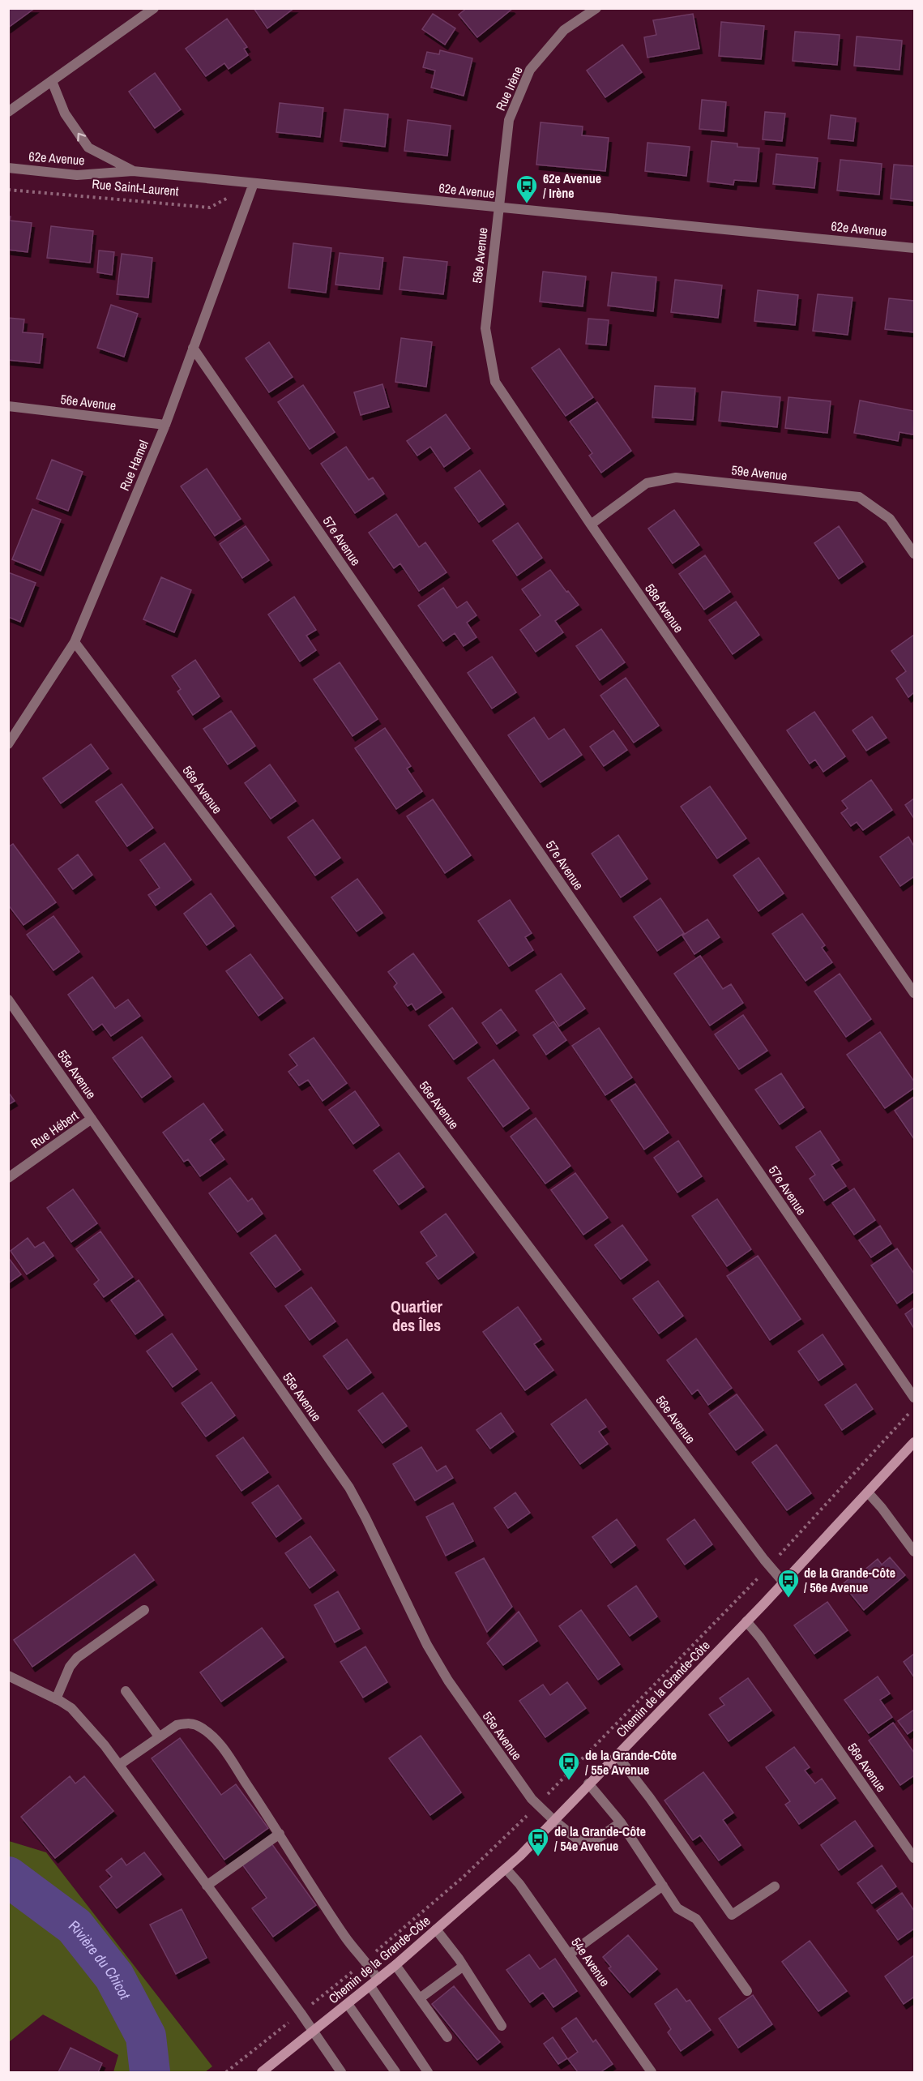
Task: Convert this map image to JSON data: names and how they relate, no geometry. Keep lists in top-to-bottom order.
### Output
{
  "streets": {
    "main road": ["Chemin de la Grande-Côte"],
    "street": [
      "Rue Irène",
      "62e Avenue",
      "58e Avenue",
      "56e Avenue",
      "Rue Hamel",
      "59e Avenue",
      "57e Avenue",
      "55e Avenue",
      "Rue Hébert",
      "54e Avenue"
    ],
    "path": ["Rue Saint-Laurent"]
  },
  "crossings": [
    ["Rue Irène", "62e Avenue"],
    ["Rue Irène", "58e Avenue"],
    ["62e Avenue", "Rue Saint-Laurent"],
    ["62e Avenue", "58e Avenue"],
    ["62e Avenue", "Rue Hamel"],
    ["Rue Saint-Laurent", "Rue Hamel"],
    ["58e Avenue", "59e Avenue"],
    ["56e Avenue", "Rue Hamel"],
    ["56e Avenue", "Chemin de la Grande-Côte"],
    ["Rue Hamel", "57e Avenue"],
    ["55e Avenue", "Rue Hébert"],
    ["55e Avenue", "Chemin de la Grande-Côte"],
    ["Chemin de la Grande-Côte", "54e Avenue"]
  ],
  "districts": ["Quartier des Îles"],
  "water": ["Rivière du Chicot"],
  "places": {
    "bus stop": [
      "62e Avenue / Irène",
      "de la Grande-Côte / 56e Avenue",
      "de la Grande-Côte / 55e Avenue",
      "de la Grande-Côte / 54e Avenue"
    ]
  }
}
